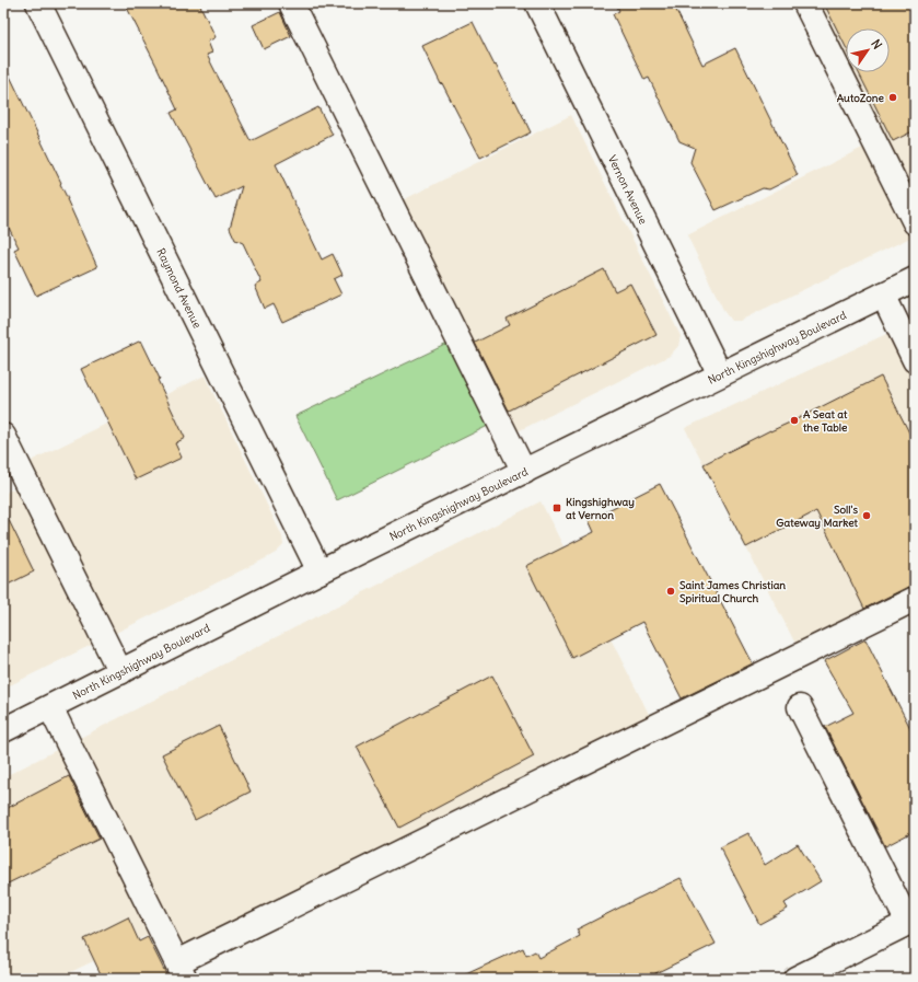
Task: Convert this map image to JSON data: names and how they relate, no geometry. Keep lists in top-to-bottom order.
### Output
{
  "streets": {
    "street": ["Vernon Avenue", "Raymond Avenue", "North Kingshighway Boulevard"]
  },
  "crossings": [
    ["Vernon Avenue", "North Kingshighway Boulevard"],
    ["Raymond Avenue", "North Kingshighway Boulevard"]
  ],
  "places": {
    "other": [
      "AutoZone",
      "A Seat at the Table",
      "Soll's Gateway Market",
      "Saint James Christian Spiritual Church"
    ],
    "transit": ["Kingshighway at Vernon"]
  },
  "north": "top right"
}
